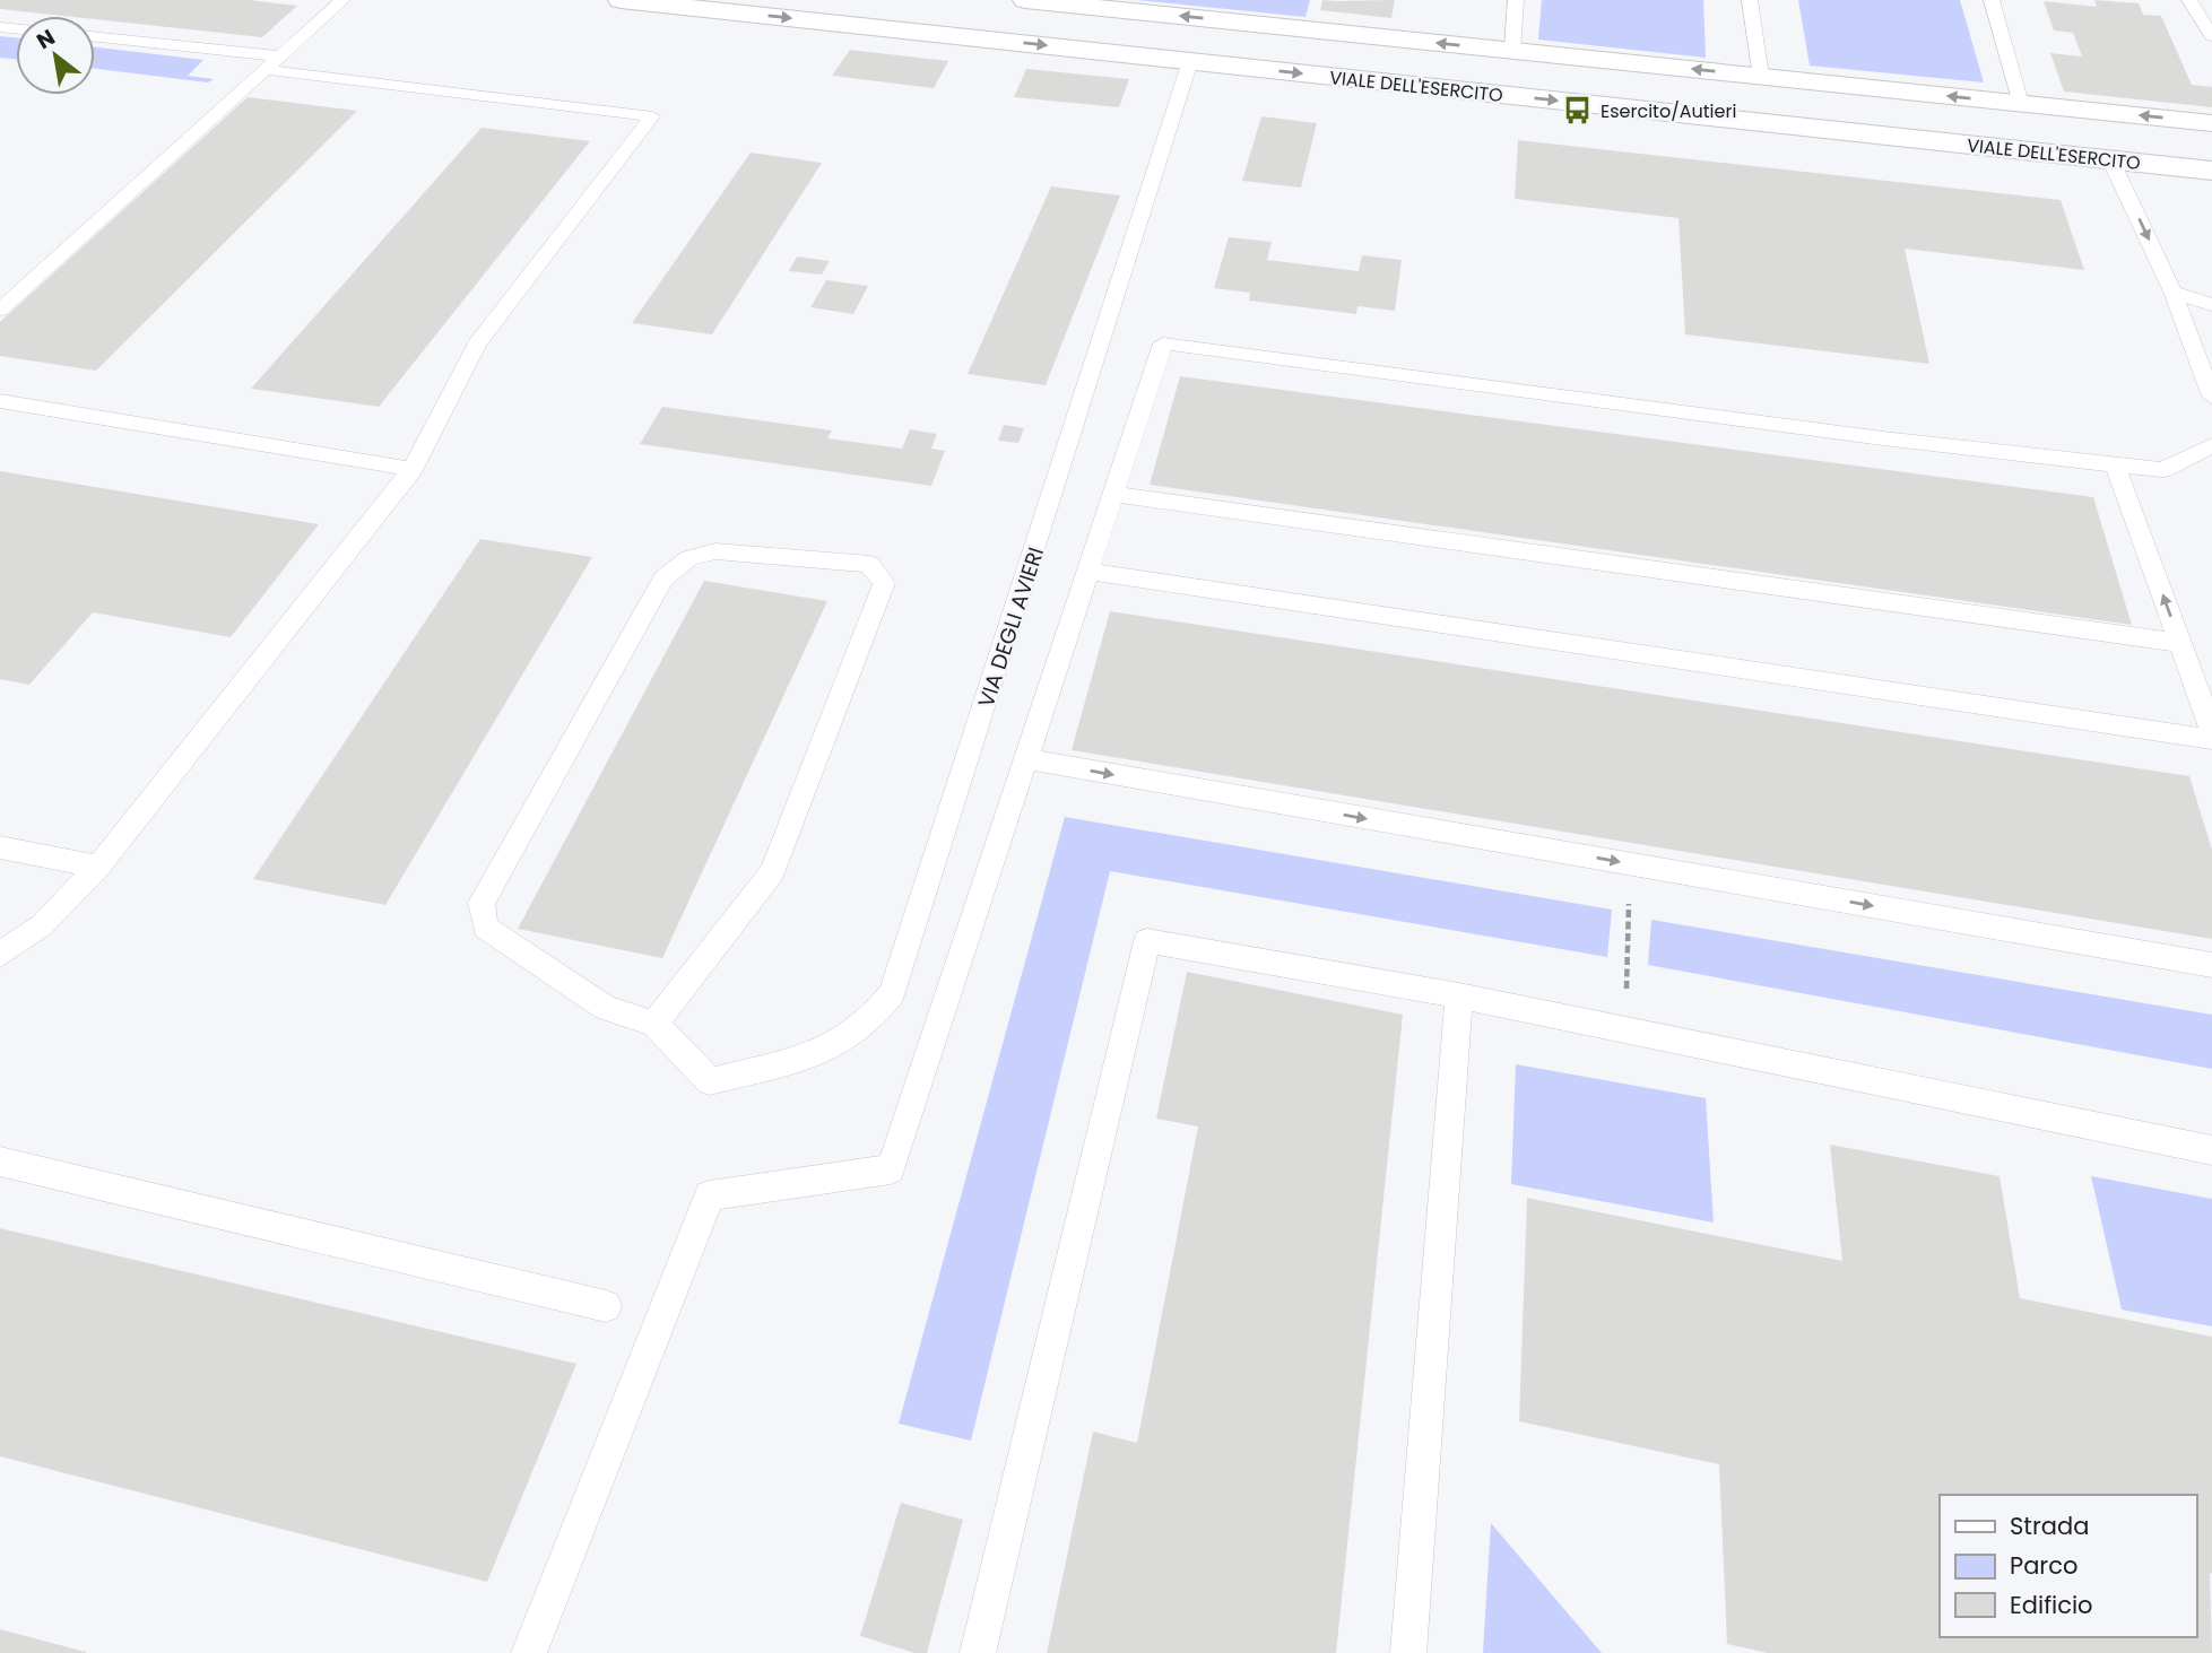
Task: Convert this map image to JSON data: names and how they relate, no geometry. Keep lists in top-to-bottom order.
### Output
{
  "streets": {
    "street": ["VIALE DELL'ESERCITO"],
    "lane": ["VIA DEGLI AVIERI"]
  },
  "crossings": [
    ["VIALE DELL'ESERCITO", "VIA DEGLI AVIERI"]
  ],
  "places": {
    "bus stop": ["Esercito/Autieri"]
  },
  "legend": ["Strada", "Parco", "Edificio"],
  "north": "top left"
}
